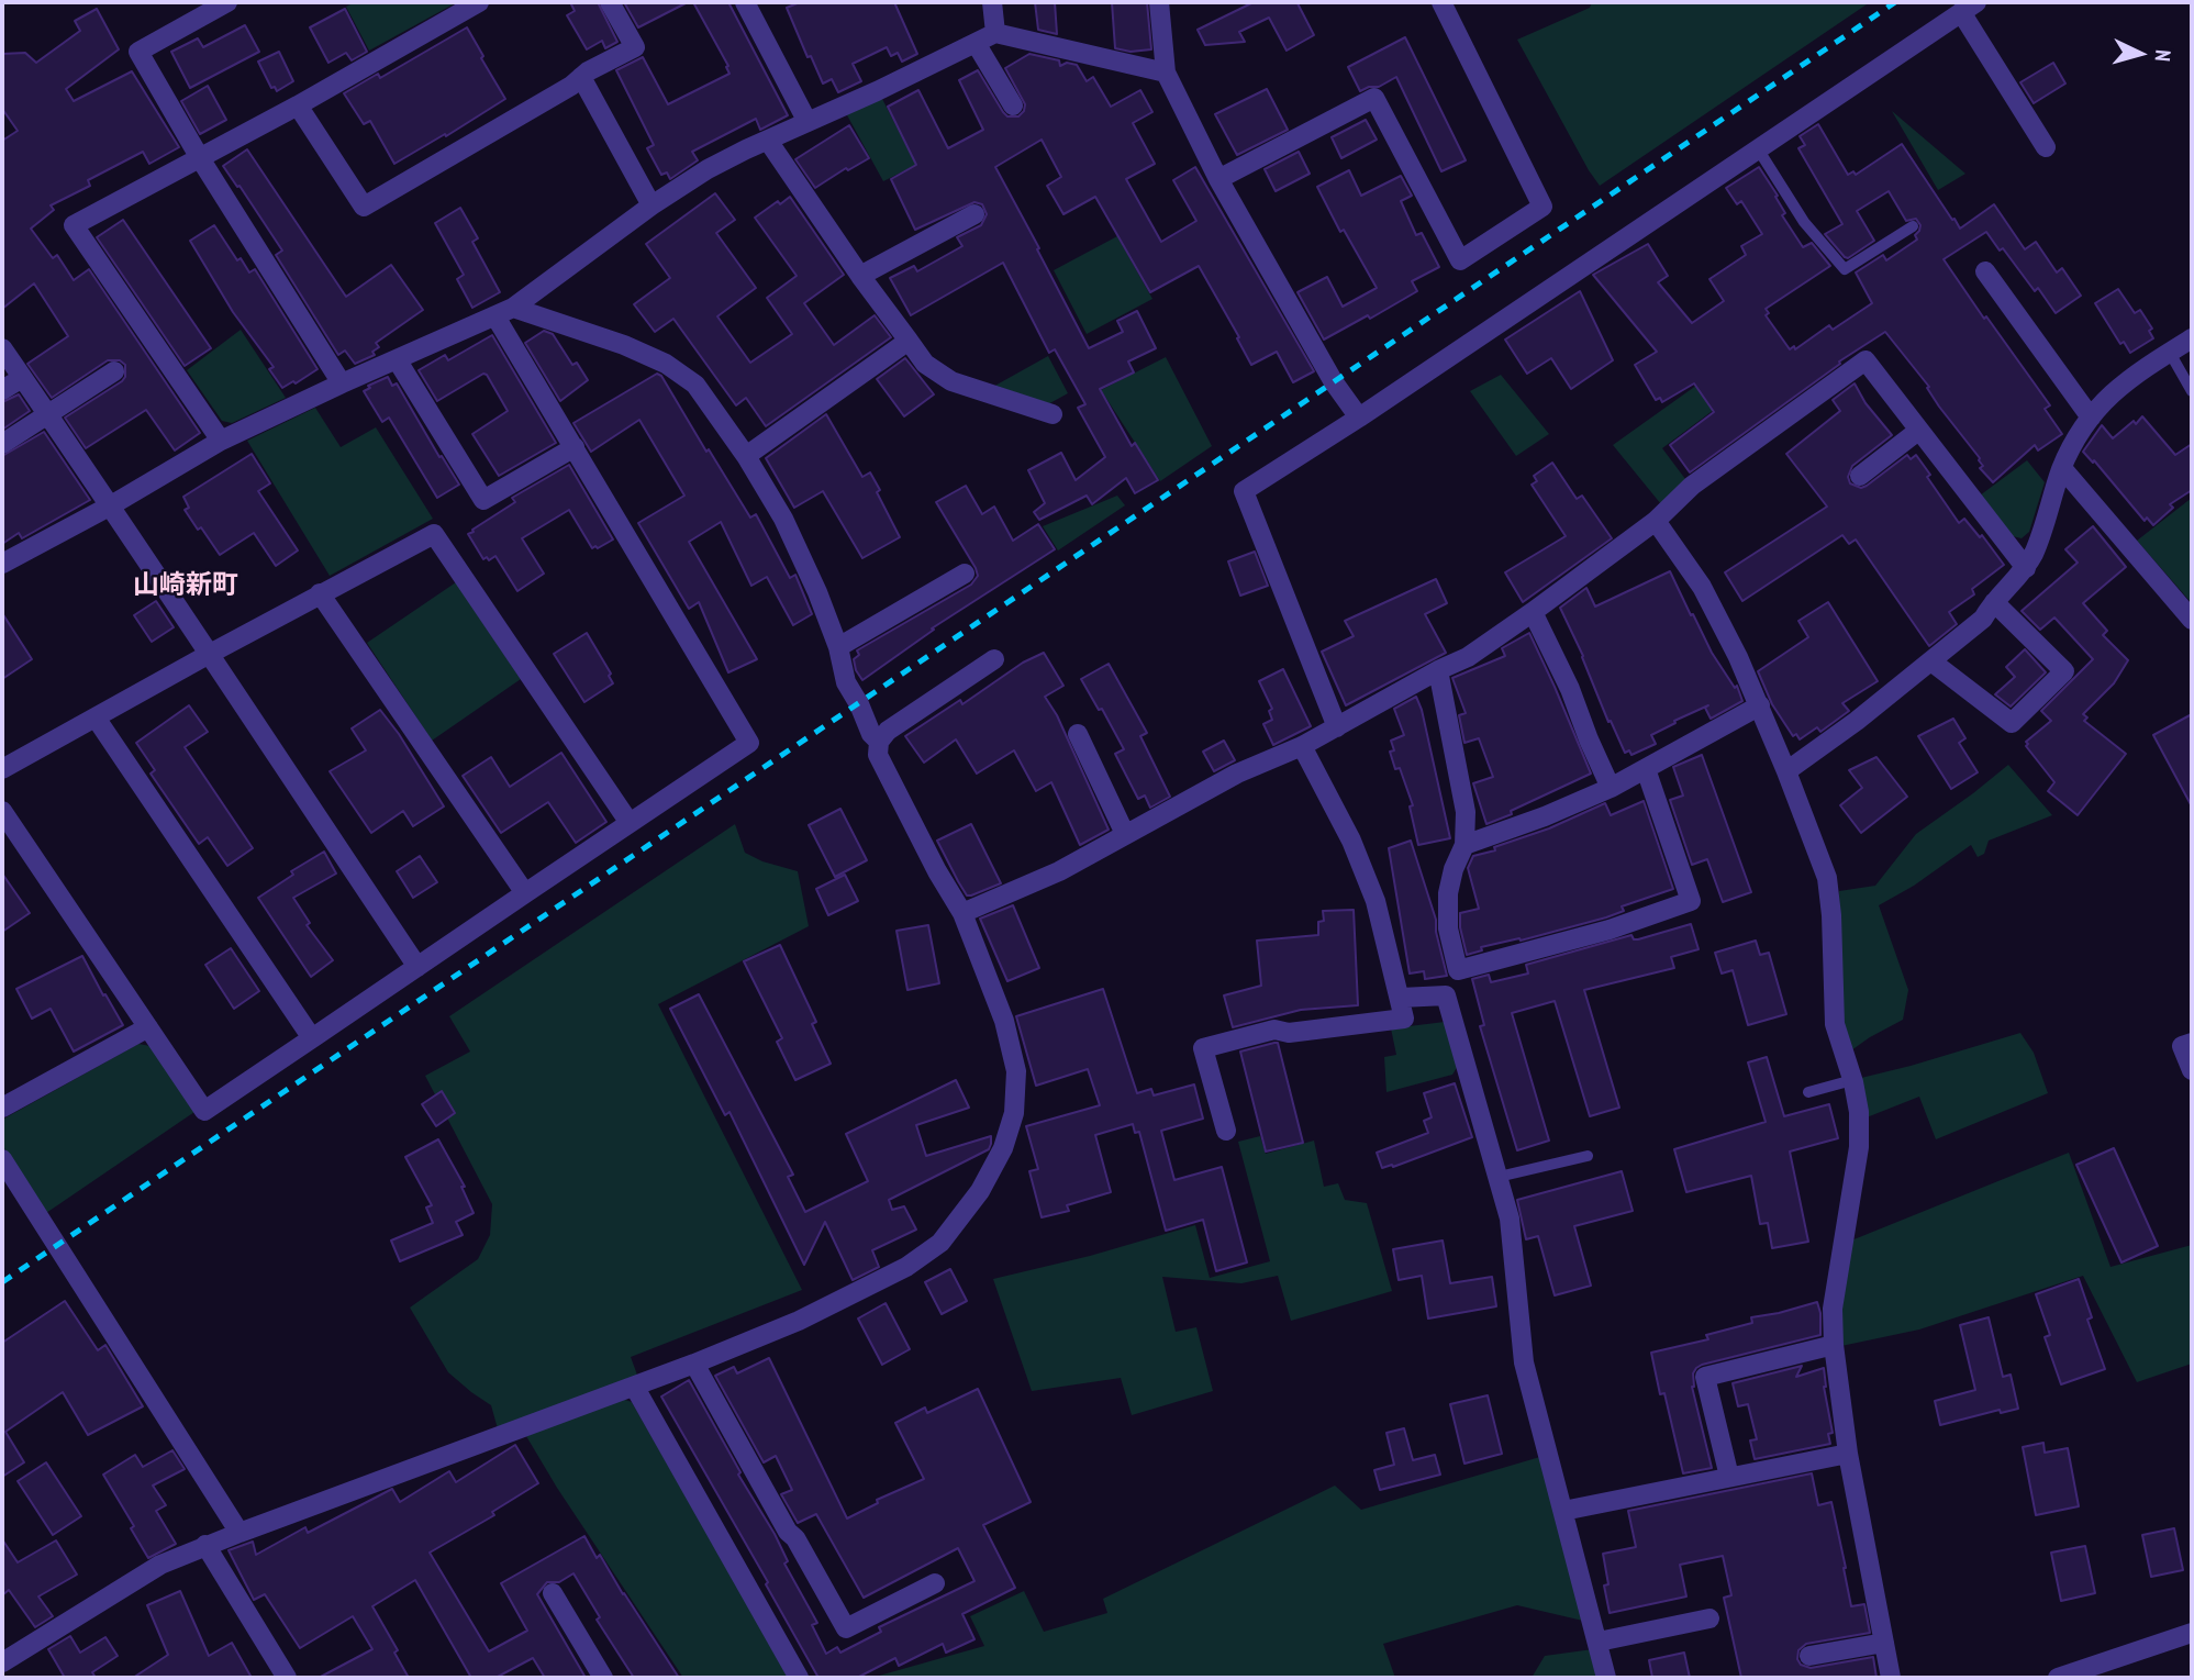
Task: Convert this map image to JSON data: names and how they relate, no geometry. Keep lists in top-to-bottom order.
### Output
{
  "districts": ["山崎新町"],
  "north": "right"
}
